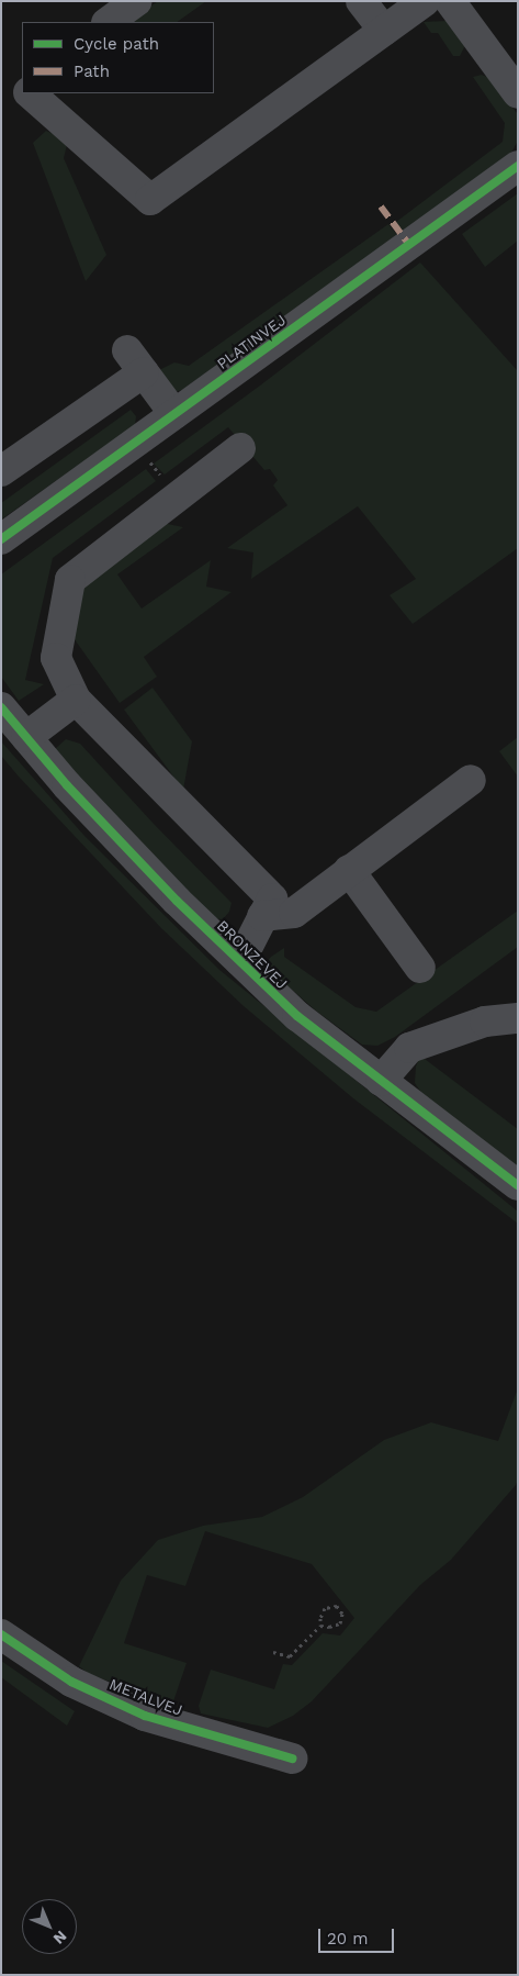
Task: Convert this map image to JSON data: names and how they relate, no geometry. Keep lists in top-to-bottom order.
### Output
{
  "streets": {
    "street": ["PLATINVEJ", "BRONZEVEJ", "METALVEJ"]
  },
  "legend": ["Cycle path", "Path"],
  "scale_bar": "20 m",
  "north": "bottom right"
}
